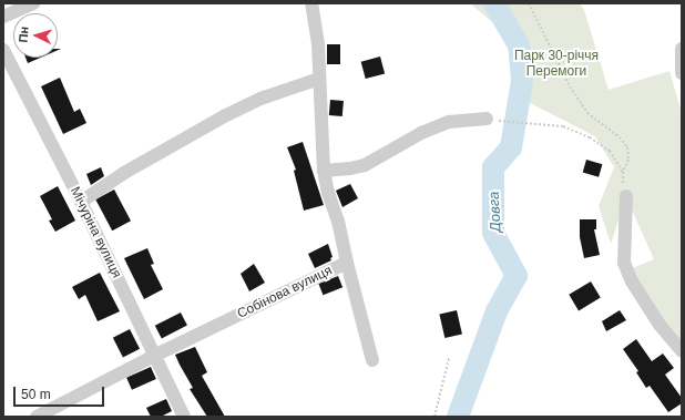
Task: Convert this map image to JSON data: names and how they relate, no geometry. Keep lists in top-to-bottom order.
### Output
{
  "streets": {
    "street": ["Мічуріна вулиця", "Собінова вулиця"]
  },
  "crossings": [
    ["Мічуріна вулиця", "Собінова вулиця"]
  ],
  "water": ["Довга"],
  "parks": ["Парк 30-річчя Перемоги"],
  "scale_bar": "50 m",
  "north": "left"
}
